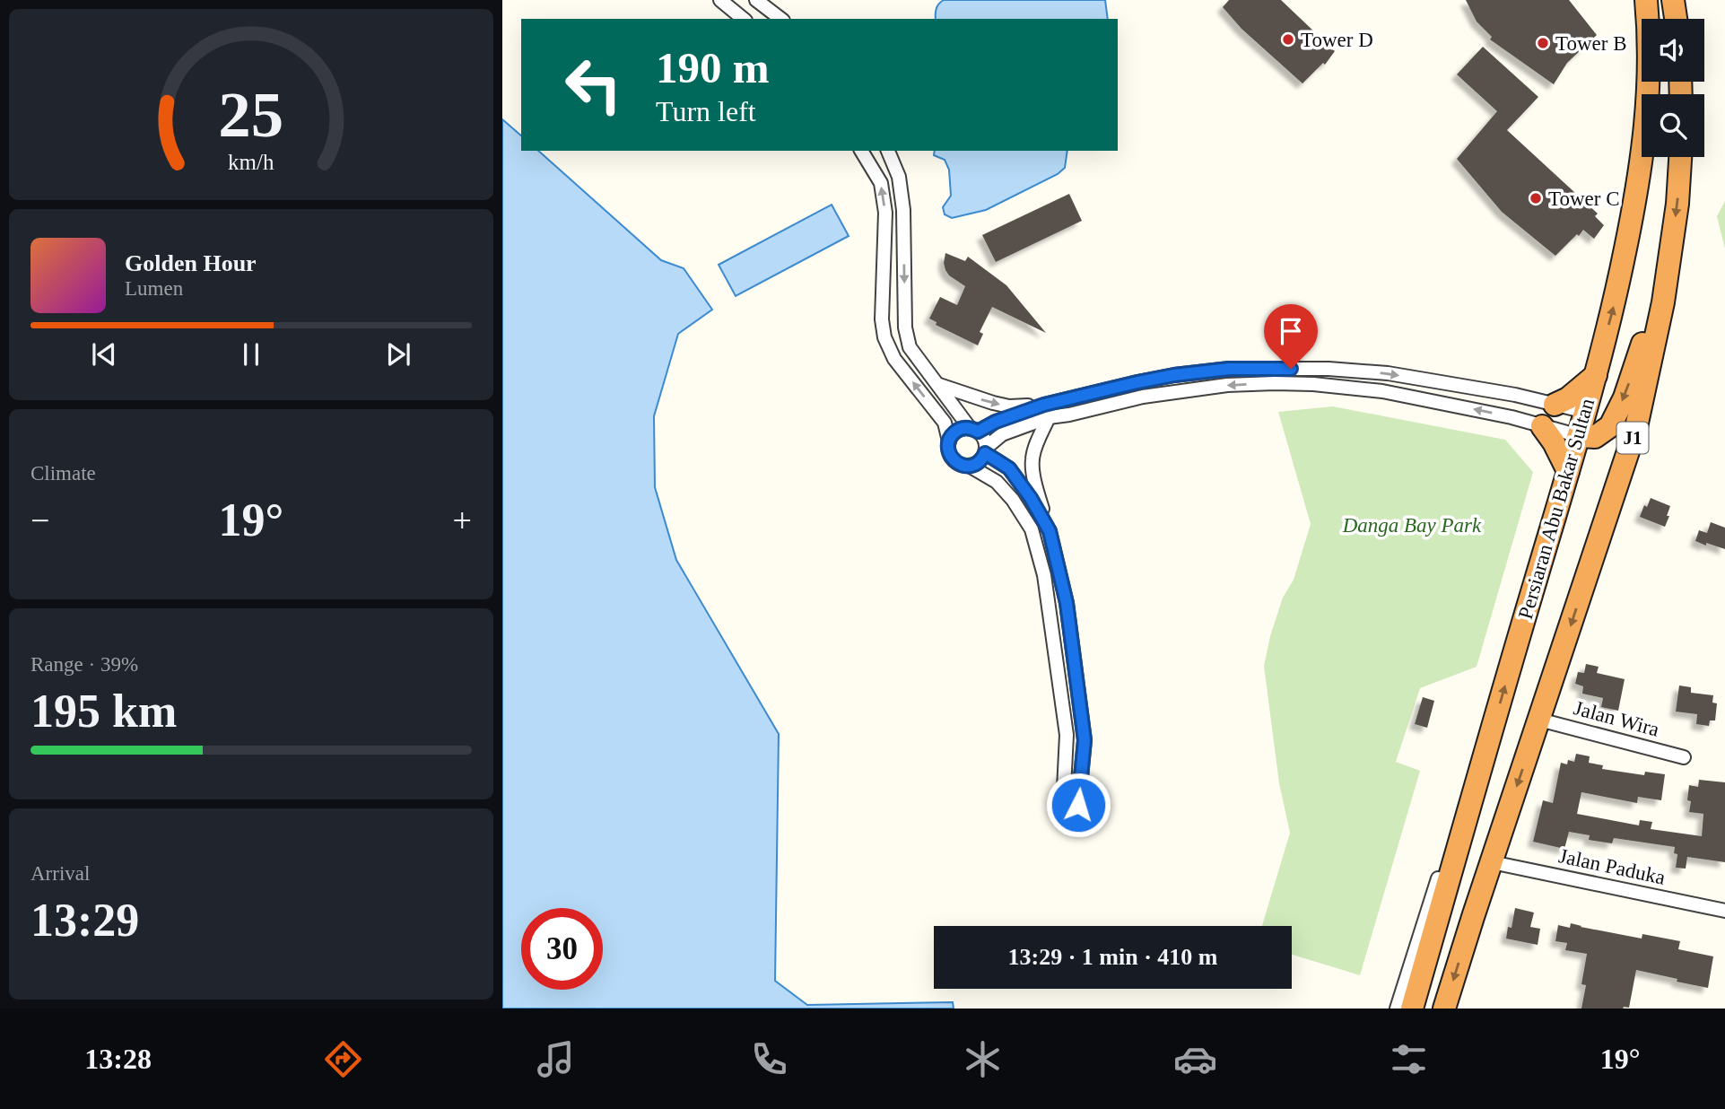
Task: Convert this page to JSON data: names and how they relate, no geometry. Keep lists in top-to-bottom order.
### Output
{
  "streets": {
    "highway": ["J1", "Persiaran Abu Bakar Sultan"],
    "street": ["Jalan Wira", "Jalan Paduka"]
  },
  "crossings": [
    ["J1", "Jalan Wira"],
    ["J1", "Jalan Paduka"]
  ],
  "parks": ["Danga Bay Park"],
  "places": ["Tower D", "Tower B", "Tower C"],
  "page": {
    "turn": ["190 m", "Turn left"],
    "song": ["Golden Hour", "Lumen"],
    "tile": [
      "Climate",
      ["Range · 39%", "195 km"],
      ["Arrival", "13:29"]
    ],
    "heat": ["−", "19°", "+"],
    "limit": "30",
    "trip": "13:29 · 1 min · 410 m",
    "tabs": ["13:28", "19°"],
    "gauge": ["25", "km/h"]
  }
}
